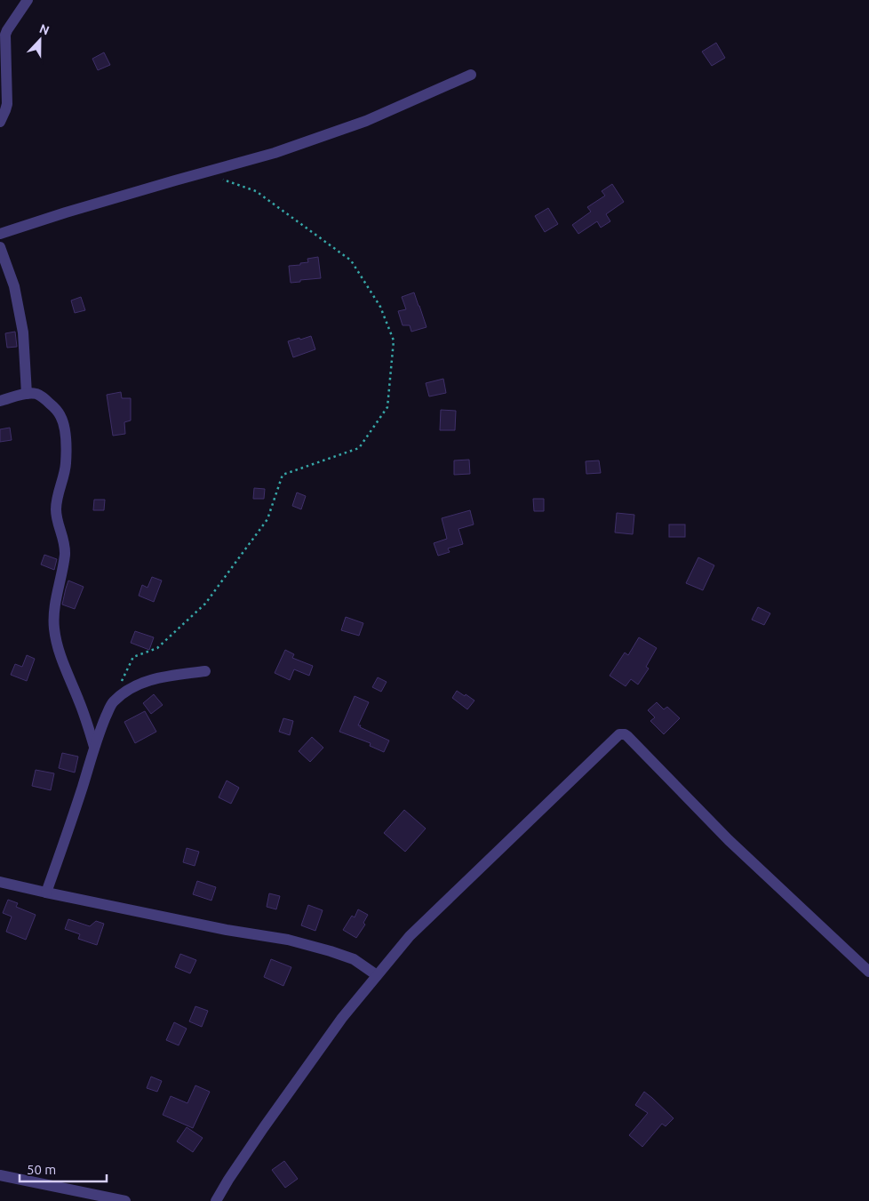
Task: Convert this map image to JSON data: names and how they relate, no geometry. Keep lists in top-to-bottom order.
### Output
{
  "scale_bar": "50 m",
  "north": "top"
}
